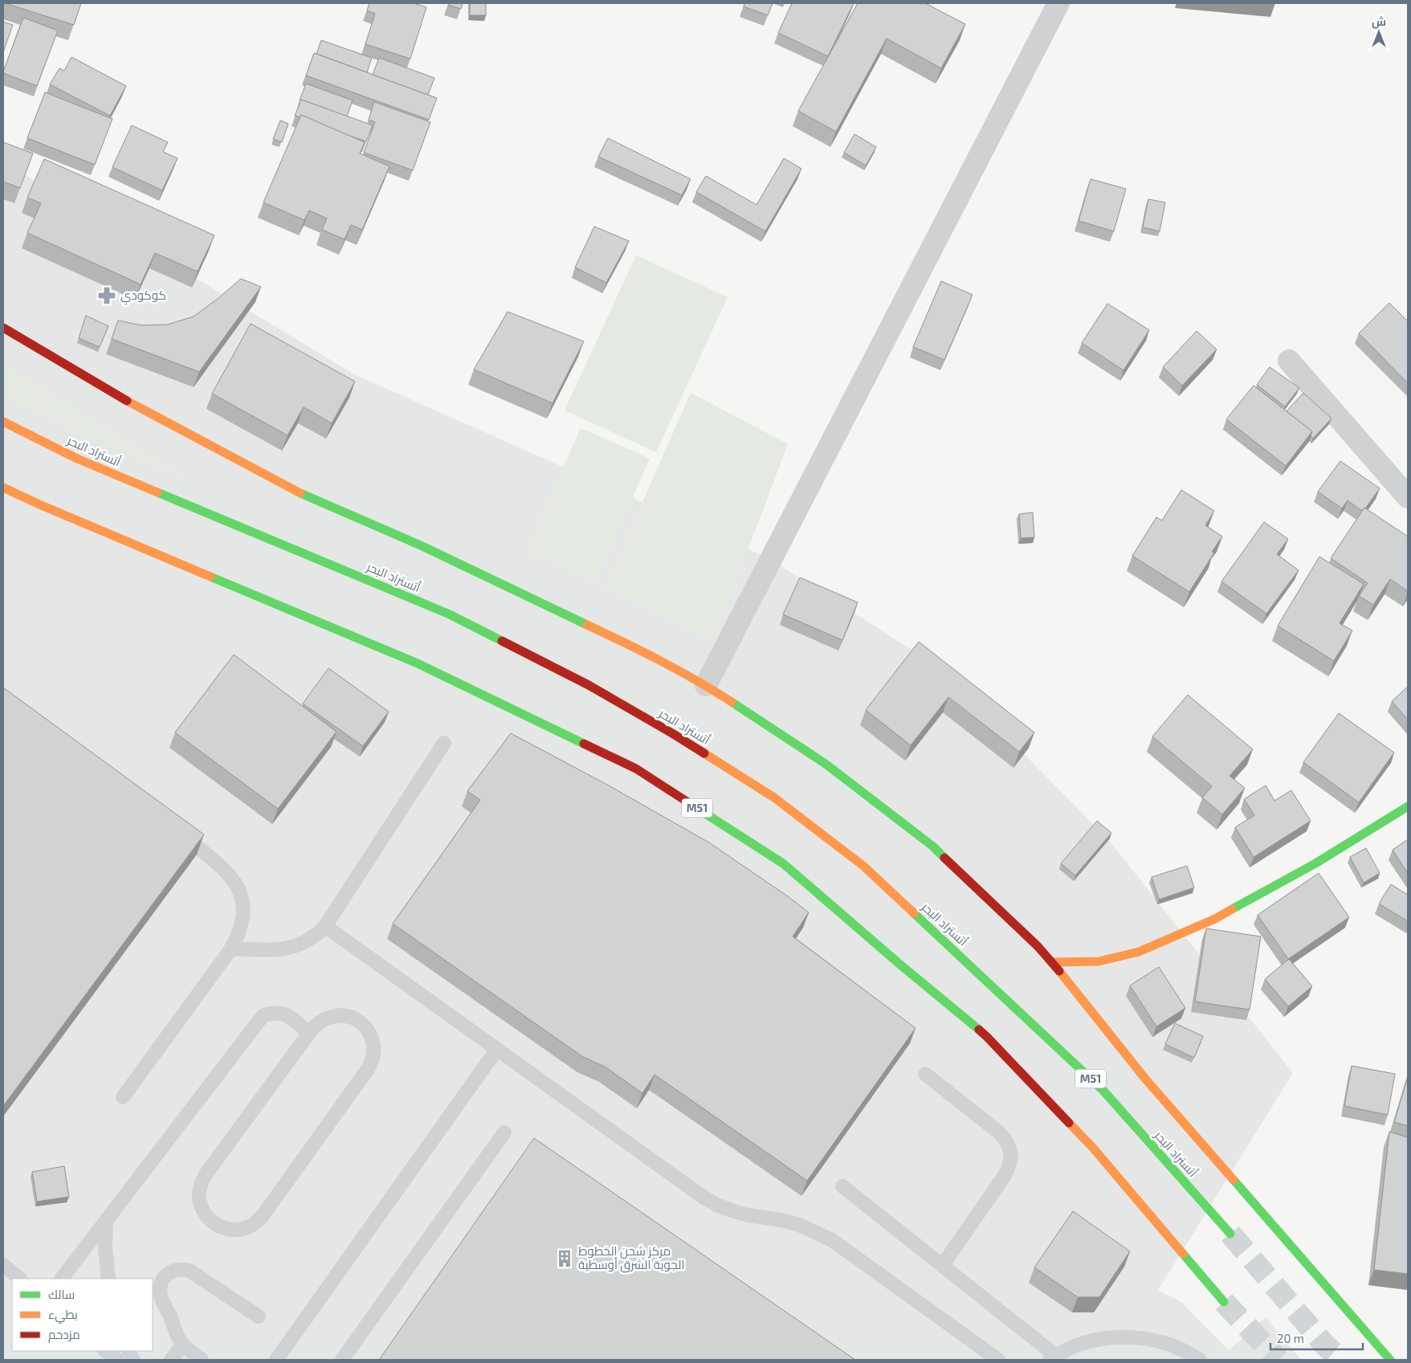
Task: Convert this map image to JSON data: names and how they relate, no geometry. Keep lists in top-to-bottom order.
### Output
{
  "streets": {
    "main road": ["أتستراد البحر", "M51"]
  },
  "places": {
    "pharmacy": ["كوكودي"],
    "building": ["مركز شحن الخطوط الجوية الشرق أوسطية"]
  },
  "legend": ["سالك", "بطيء", "مزدحم"],
  "scale_bar": "20 m",
  "north": "top"
}
